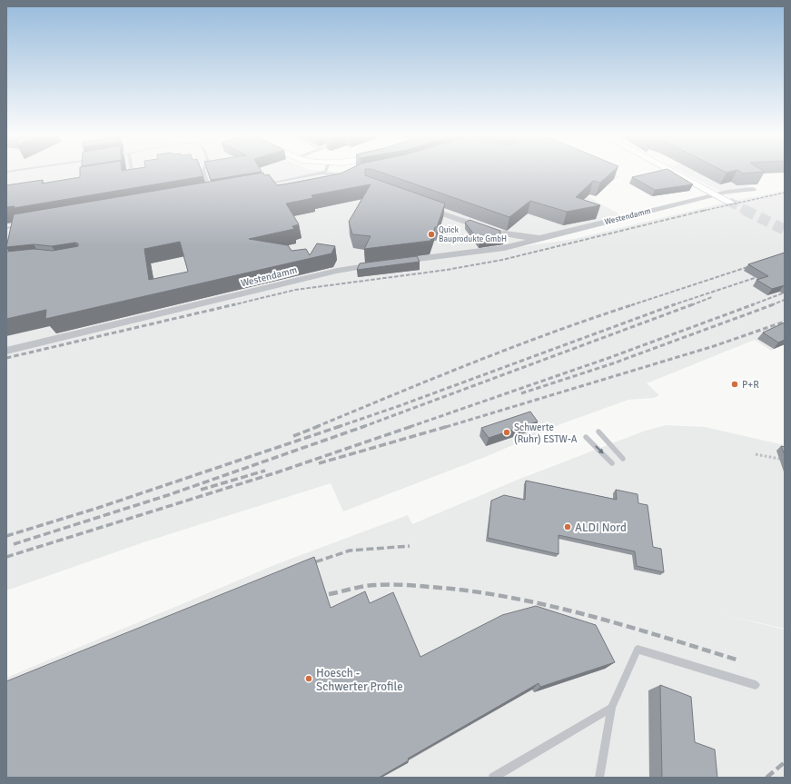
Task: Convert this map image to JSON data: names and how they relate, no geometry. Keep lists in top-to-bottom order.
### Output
{
  "streets": {
    "street": ["Westendamm"]
  },
  "places": [
    "Quick Bauprodukte GmbH",
    "P+R",
    "Schwerte (Ruhr) ESTW-A",
    "ALDI Nord",
    "Hoesch - Schwerter Profile"
  ]
}
